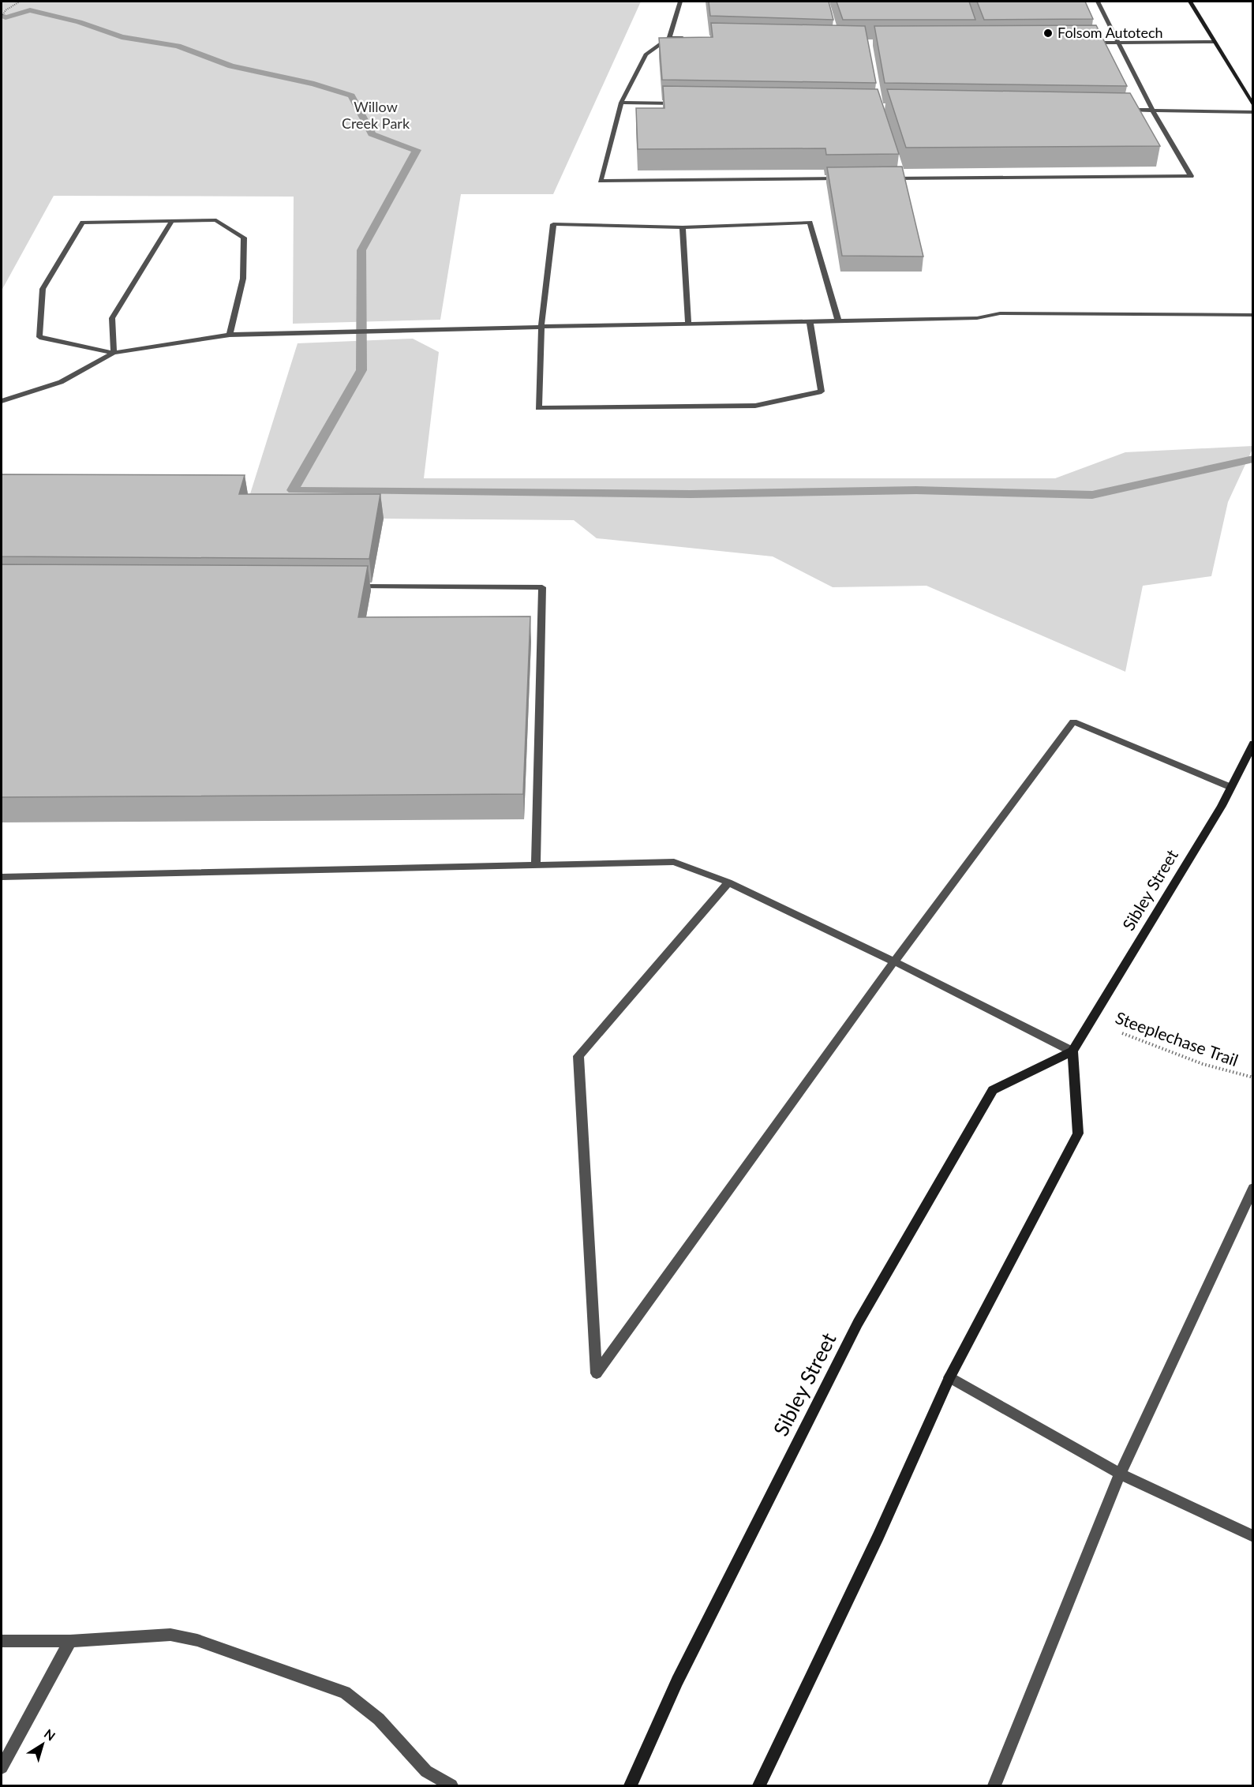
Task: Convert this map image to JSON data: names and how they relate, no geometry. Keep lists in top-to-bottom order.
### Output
{
  "streets": {
    "street": ["Sibley Street"],
    "path": ["Steeplechase Trail"]
  },
  "crossings": [
    ["Sibley Street", "Steeplechase Trail"]
  ],
  "parks": ["Willow Creek Park"],
  "places": ["Folsom Autotech"],
  "north": "top right"
}
